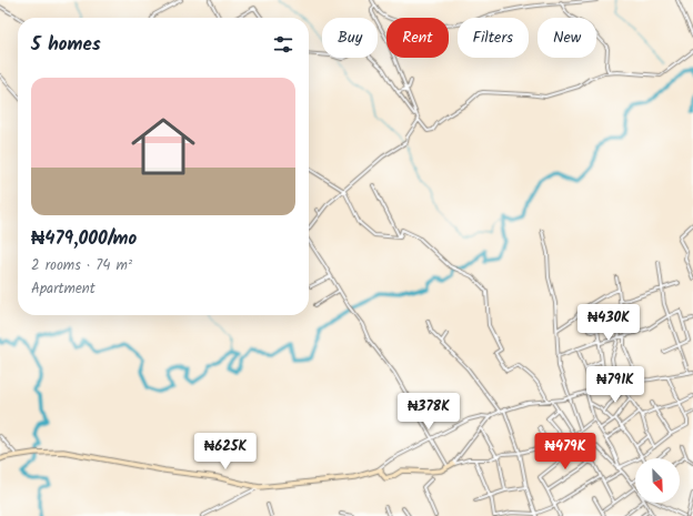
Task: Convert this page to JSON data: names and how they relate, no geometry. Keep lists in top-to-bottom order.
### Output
{
  "north": "bottom right",
  "page": {
    "chip": [
      "Buy",
      "Rent",
      "Filters",
      "New"
    ],
    "heading": "5 homes",
    "list": [
      {
        "name": "₦479,000/mo",
        "note": "2 rooms · 74 m² · Apartment"
      }
    ],
    "price": [
      "₦430K",
      "₦791K",
      "₦378K",
      "₦625K",
      "₦479K"
    ]
  }
}
